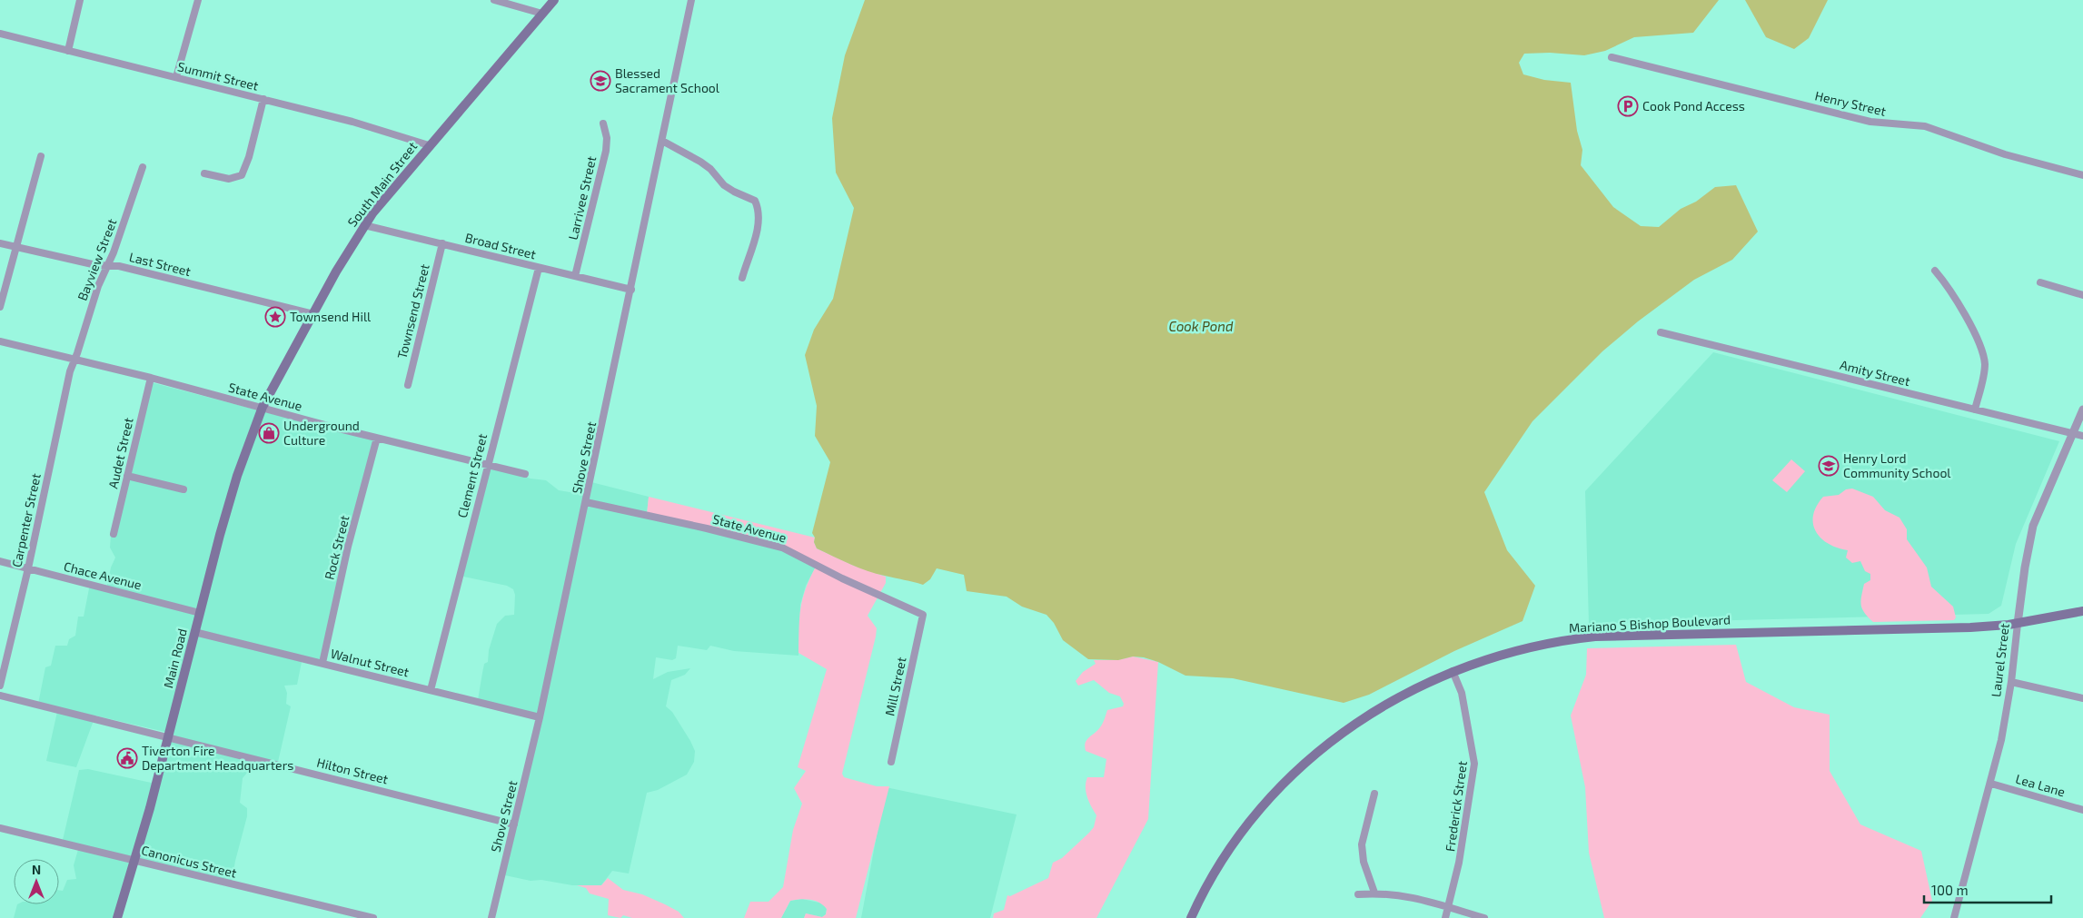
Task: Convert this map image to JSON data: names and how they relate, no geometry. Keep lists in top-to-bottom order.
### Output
{
  "streets": {
    "main road": ["South Main Street", "Mariano S Bishop Boulevard", "Main Road"],
    "street": [
      "Summit Street",
      "Henry Street",
      "Larrivee Street",
      "Broad Street",
      "Bayview Street",
      "Last Street",
      "Townsend Street",
      "Amity Street",
      "State Avenue",
      "Audet Street",
      "Shove Street",
      "Clement Street",
      "Carpenter Street",
      "Rock Street",
      "Chace Avenue",
      "Laurel Street",
      "Walnut Street",
      "Mill Street",
      "Hilton Street",
      "Lea Lane",
      "Frederick Street",
      "Canonicus Street"
    ]
  },
  "crossings": [
    ["Summit Street", "South Main Street"],
    ["South Main Street", "Broad Street"],
    ["South Main Street", "Last Street"],
    ["South Main Street", "State Avenue"],
    ["South Main Street", "Main Road"],
    ["Larrivee Street", "Broad Street"],
    ["Broad Street", "Townsend Street"],
    ["Broad Street", "Shove Street"],
    ["Broad Street", "Clement Street"],
    ["Bayview Street", "Last Street"],
    ["Bayview Street", "State Avenue"],
    ["Bayview Street", "Carpenter Street"],
    ["Amity Street", "Laurel Street"],
    ["State Avenue", "Audet Street"],
    ["State Avenue", "Shove Street"],
    ["State Avenue", "Clement Street"],
    ["State Avenue", "Carpenter Street"],
    ["State Avenue", "Rock Street"],
    ["State Avenue", "Main Road"],
    ["State Avenue", "Mill Street"],
    ["Shove Street", "Walnut Street"],
    ["Shove Street", "Hilton Street"],
    ["Clement Street", "Walnut Street"],
    ["Carpenter Street", "Chace Avenue"],
    ["Rock Street", "Walnut Street"],
    ["Chace Avenue", "Main Road"],
    ["Mariano S Bishop Boulevard", "Laurel Street"],
    ["Mariano S Bishop Boulevard", "Frederick Street"],
    ["Main Road", "Walnut Street"],
    ["Main Road", "Hilton Street"],
    ["Main Road", "Canonicus Street"],
    ["Laurel Street", "Lea Lane"]
  ],
  "water": ["Cook Pond"],
  "places": {
    "school or university": ["Blessed Sacrament School", "Henry Lord Community School"],
    "parking": ["Cook Pond Access"],
    "place": ["Townsend Hill"],
    "shop": ["Underground Culture"],
    "public building": ["Tiverton Fire Department Headquarters"]
  },
  "scale_bar": "100 m",
  "north": "top"
}
